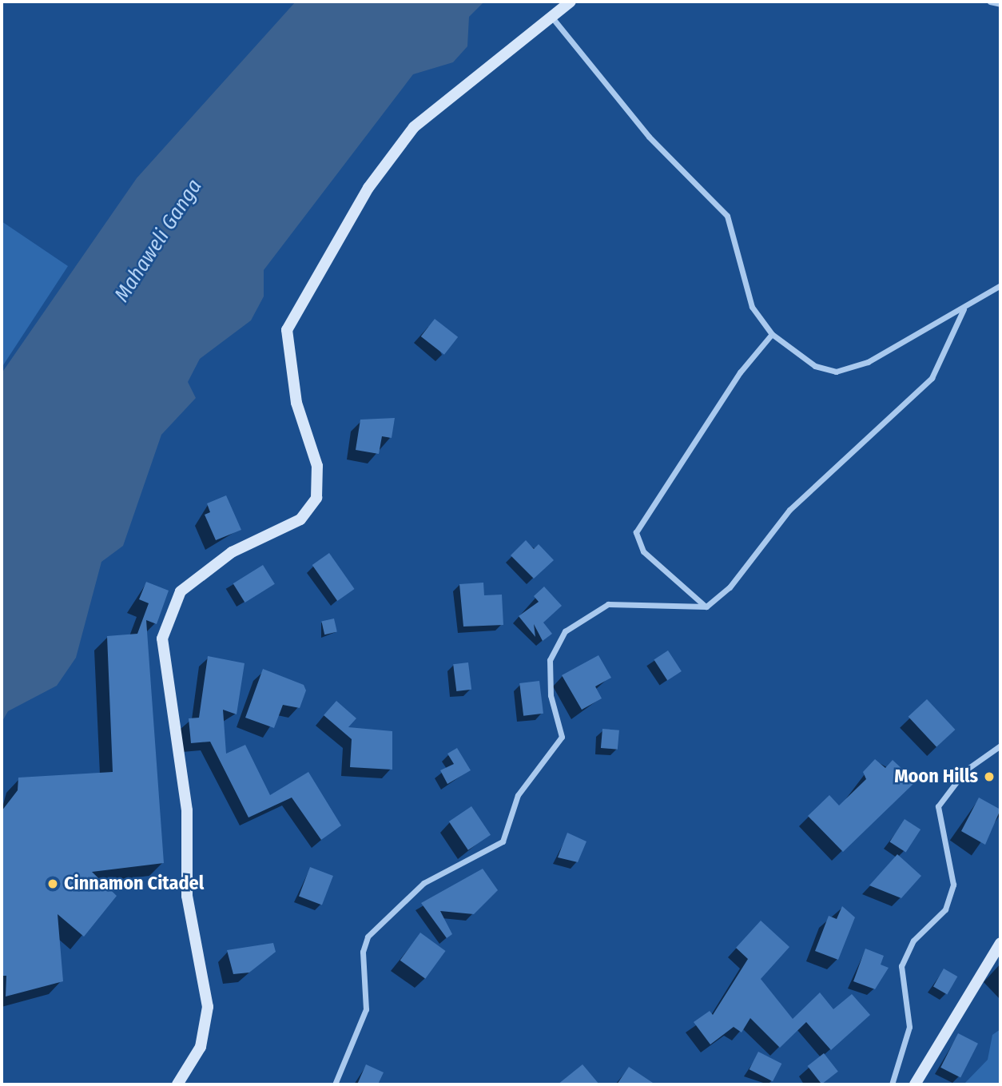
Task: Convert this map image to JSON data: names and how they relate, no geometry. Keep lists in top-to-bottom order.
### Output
{
  "water": ["Mahaweli Ganga"],
  "places": ["Moon Hills", "Cinnamon Citadel"]
}
